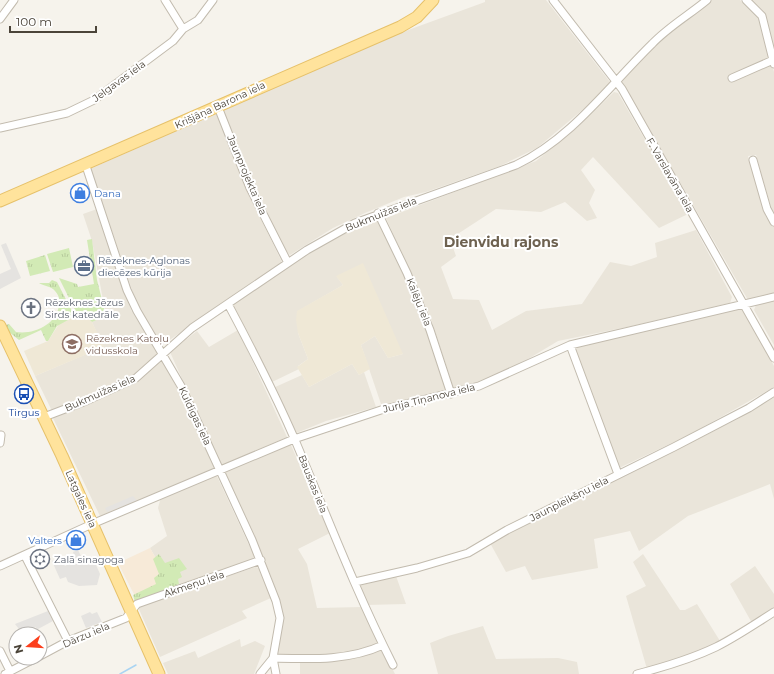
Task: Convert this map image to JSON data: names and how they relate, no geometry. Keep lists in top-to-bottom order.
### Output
{
  "streets": {
    "main road": ["Krišjāņa Barona iela", "Latgales iela"],
    "street": [
      "Jelgavas iela",
      "Jaunprojekta iela",
      "F. Varslavāna iela",
      "Bukmuižas iela",
      "Kalēju iela",
      "Jurija Tiņanova iela",
      "Kuldīgas iela",
      "Bauskas iela",
      "Jaunpleikšņu iela",
      "Akmeņu iela",
      "Dārzu iela"
    ]
  },
  "crossings": [
    ["Krišjāņa Barona iela", "Jaunprojekta iela"],
    ["Krišjāņa Barona iela", "Kuldīgas iela"],
    ["Jaunprojekta iela", "Bukmuižas iela"],
    ["F. Varslavāna iela", "Bukmuižas iela"],
    ["F. Varslavāna iela", "Jurija Tiņanova iela"],
    ["Bukmuižas iela", "Kalēju iela"],
    ["Bukmuižas iela", "Kuldīgas iela"],
    ["Bukmuižas iela", "Bauskas iela"],
    ["Bukmuižas iela", "Latgales iela"],
    ["Kalēju iela", "Jurija Tiņanova iela"],
    ["Jurija Tiņanova iela", "Kuldīgas iela"],
    ["Jurija Tiņanova iela", "Bauskas iela"],
    ["Jurija Tiņanova iela", "Latgales iela"],
    ["Kuldīgas iela", "Akmeņu iela"],
    ["Bauskas iela", "Jaunpleikšņu iela"],
    ["Latgales iela", "Akmeņu iela"],
    ["Latgales iela", "Dārzu iela"],
    ["Akmeņu iela", "Dārzu iela"]
  ],
  "districts": ["Dienvidu rajons"],
  "places": {
    "shop": ["Dana", "Valters"],
    "office": ["Rēzeknes-Aglonas diecēzes kūrija"],
    "church": ["Rēzeknes Jēzus Sirds katedrāle"],
    "school or university": ["Rēzeknes Katoļu vidusskola"],
    "bus stop": ["Tirgus"],
    "synagogue": ["Zalā sinagoga"]
  },
  "scale_bar": "100 m",
  "north": "left"
}
